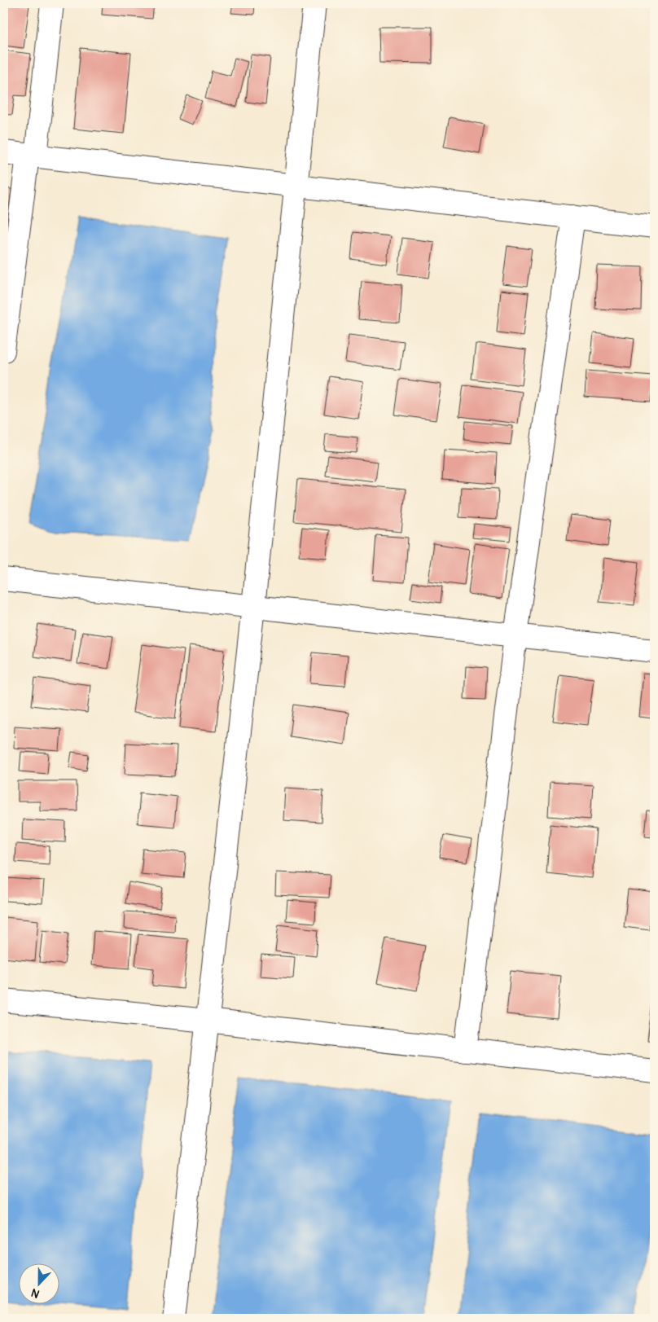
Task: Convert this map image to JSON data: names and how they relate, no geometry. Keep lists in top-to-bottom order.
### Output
{
  "north": "bottom"
}
